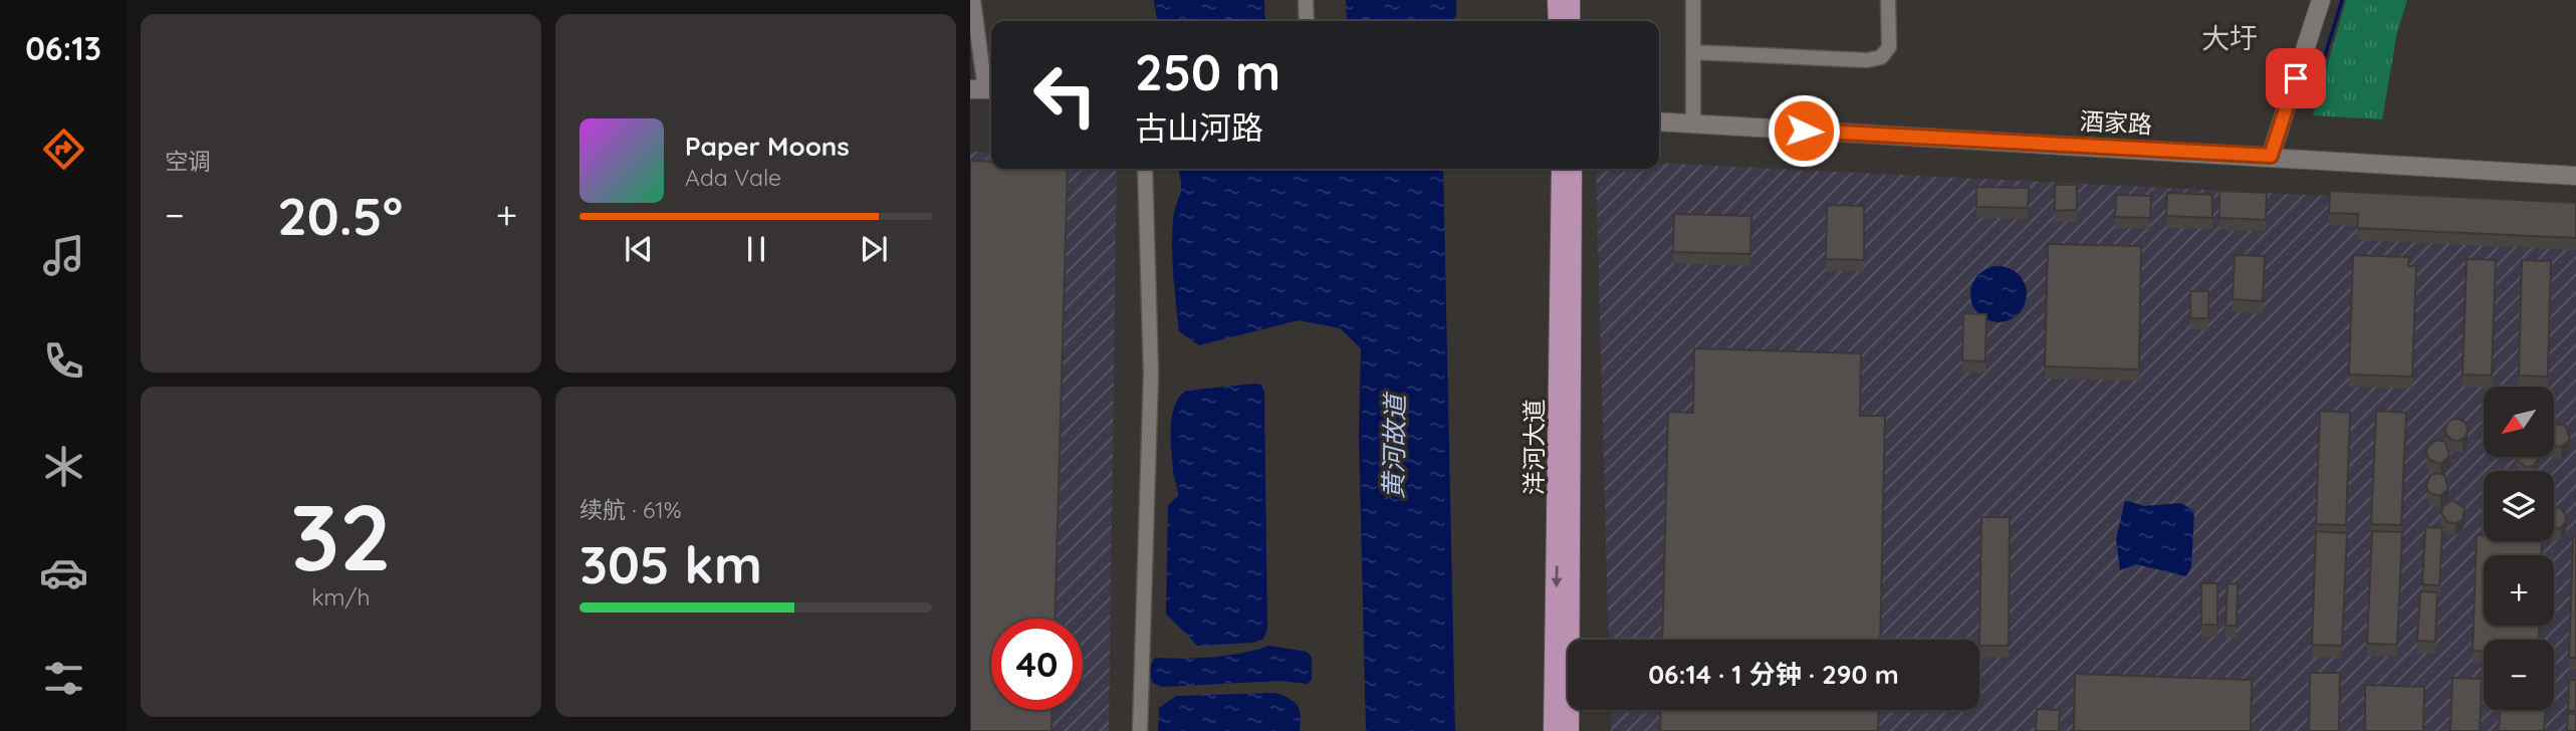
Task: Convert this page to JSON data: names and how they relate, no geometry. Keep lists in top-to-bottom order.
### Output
{
  "streets": {
    "main road": ["洋河大道"],
    "street": ["酒家路"]
  },
  "districts": ["大圩"],
  "water": ["黄河故道"],
  "north": "bottom left",
  "page": {
    "tabs": "06:13",
    "tile": [
      "空调",
      ["32", "km/h"],
      ["续航 · 61%", "305 km"]
    ],
    "turn": ["250 m", "古山河路"],
    "song": ["Paper Moons", "Ada Vale"],
    "heat": ["−", "20.5°", "+"],
    "map_buttons": ["+", "−"],
    "limit": "40",
    "trip": "06:14 · 1 分钟 · 290 m"
  }
}
